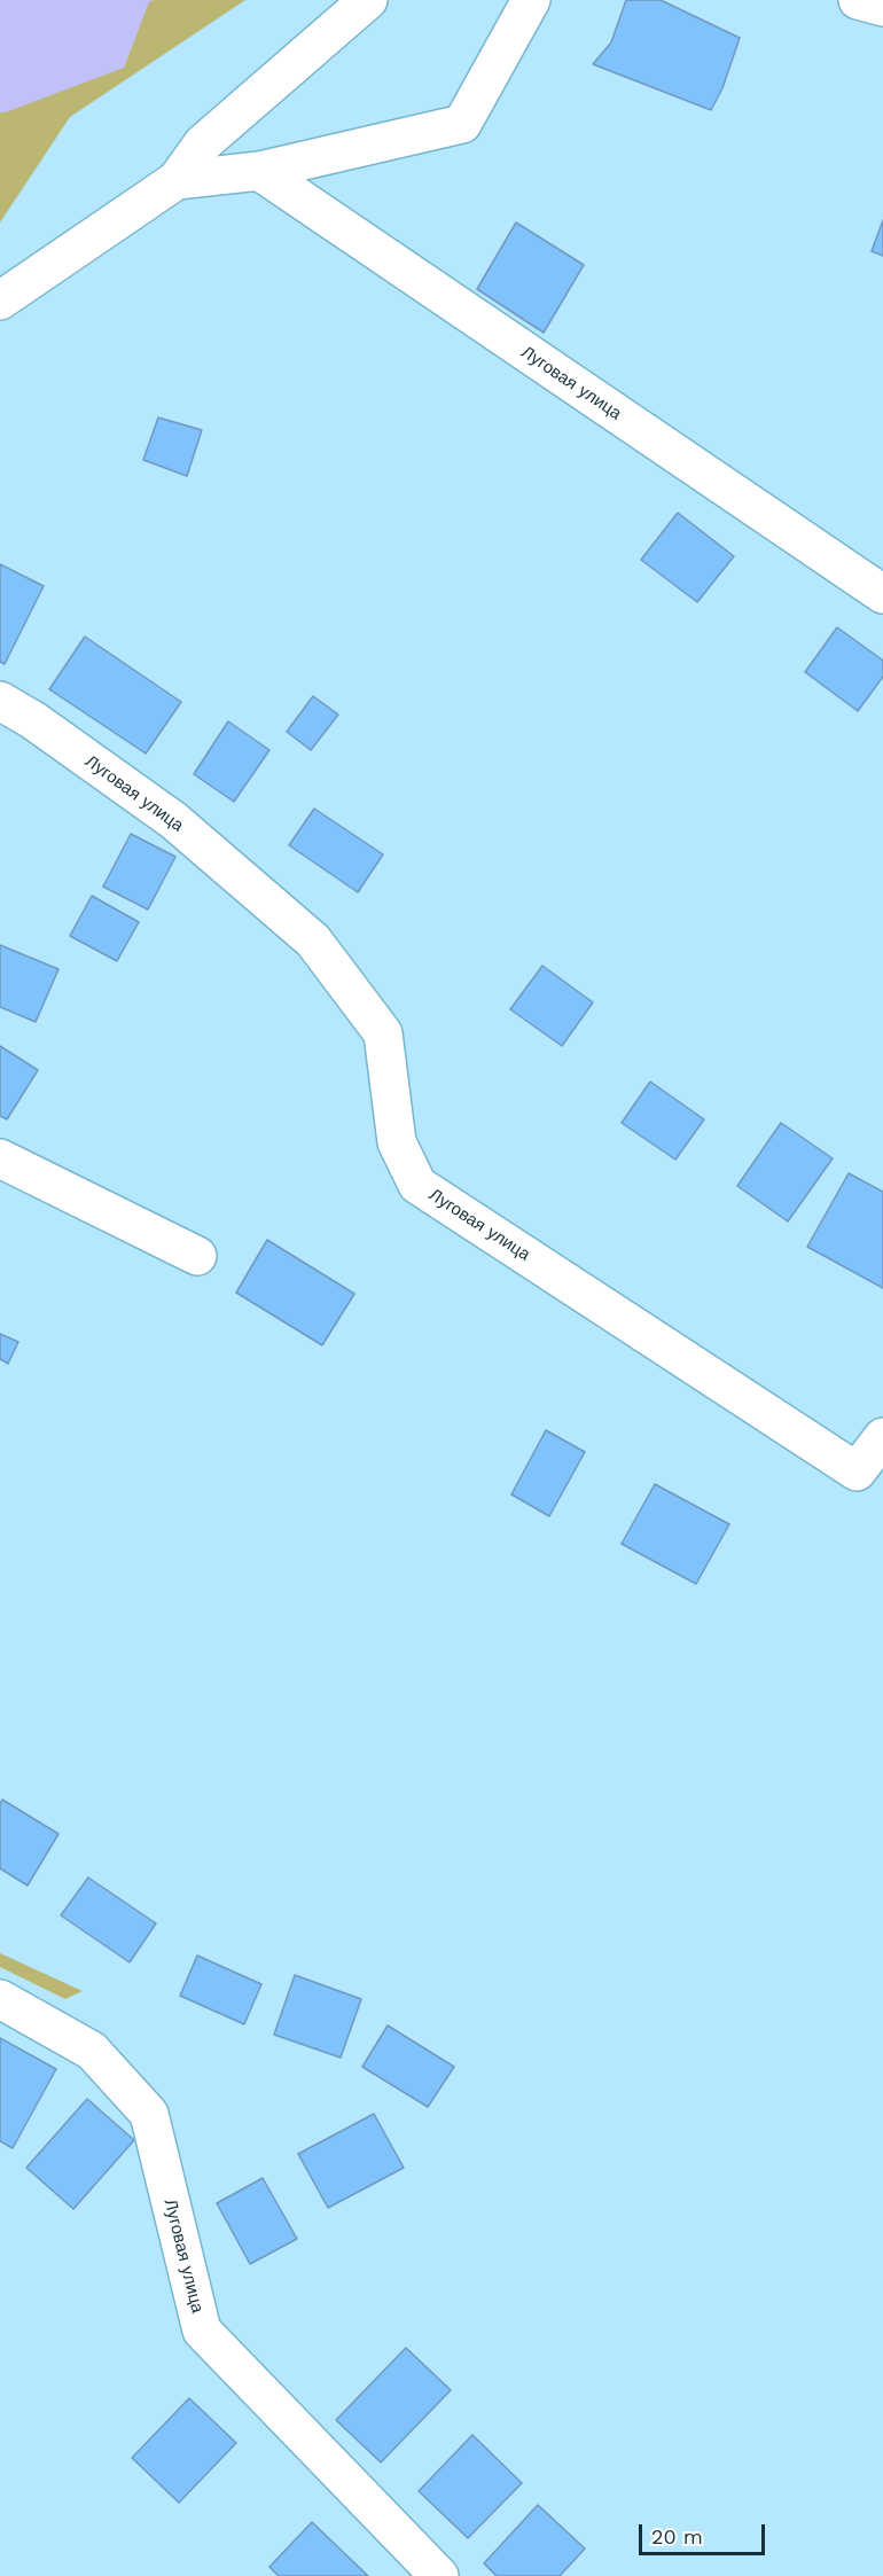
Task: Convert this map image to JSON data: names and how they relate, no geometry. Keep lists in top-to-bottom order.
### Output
{
  "streets": {
    "street": ["Луговая улица"]
  },
  "scale_bar": "20 m"
}
